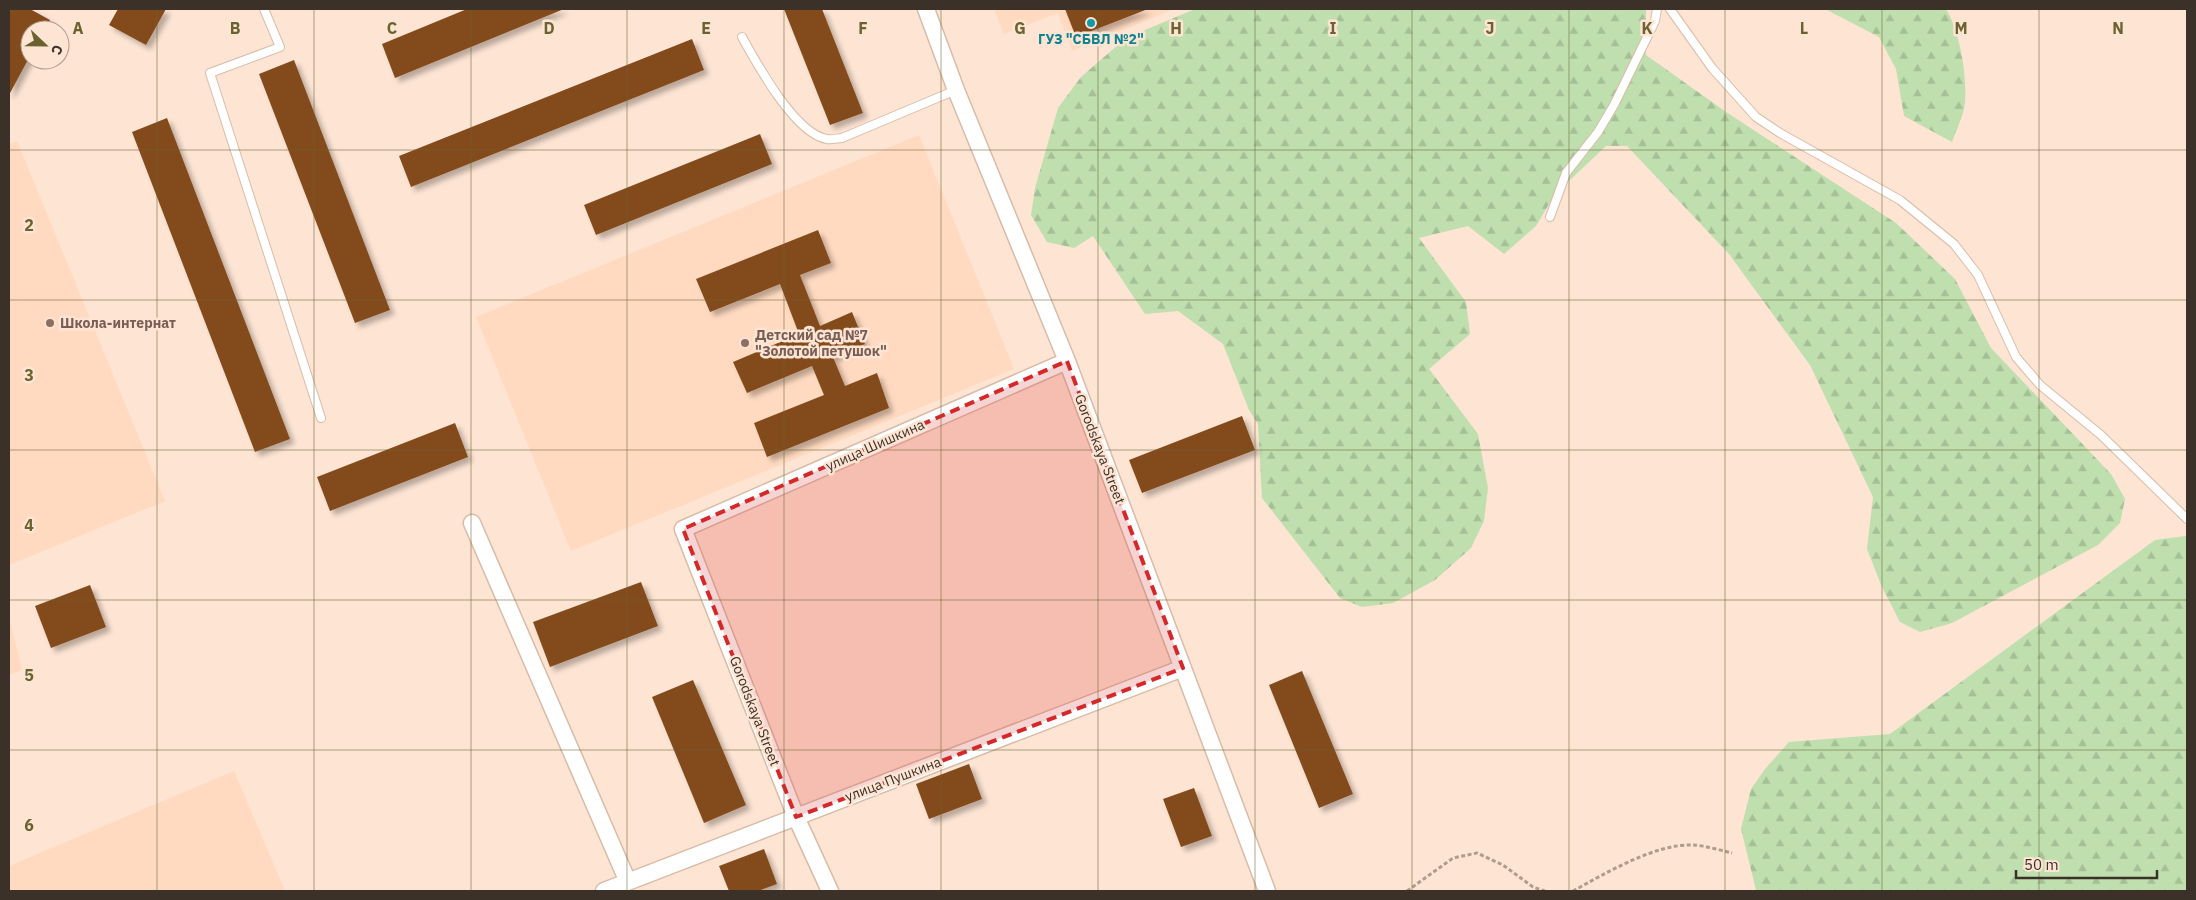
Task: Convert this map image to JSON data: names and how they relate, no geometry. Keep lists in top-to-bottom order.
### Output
{
  "streets": {
    "street": ["улица Шишкина", "Gorodskaya Street", "улица Пушкина"]
  },
  "crossings": [
    ["улица Шишкина", "Gorodskaya Street"],
    ["Gorodskaya Street", "улица Пушкина"]
  ],
  "places": ["ГУЗ \"СБВЛ №2\"", "Школа-интернат", "Детский сад №7 \"Золотой петушок\""],
  "scale_bar": "50 m",
  "north": "right",
  "grid": {
    "columns": [
      "A",
      "B",
      "C",
      "D",
      "E",
      "F",
      "G",
      "H",
      "I",
      "J",
      "K",
      "L",
      "M",
      "N"
    ],
    "rows": [
      "2",
      "3",
      "4",
      "5",
      "6"
    ]
  }
}
